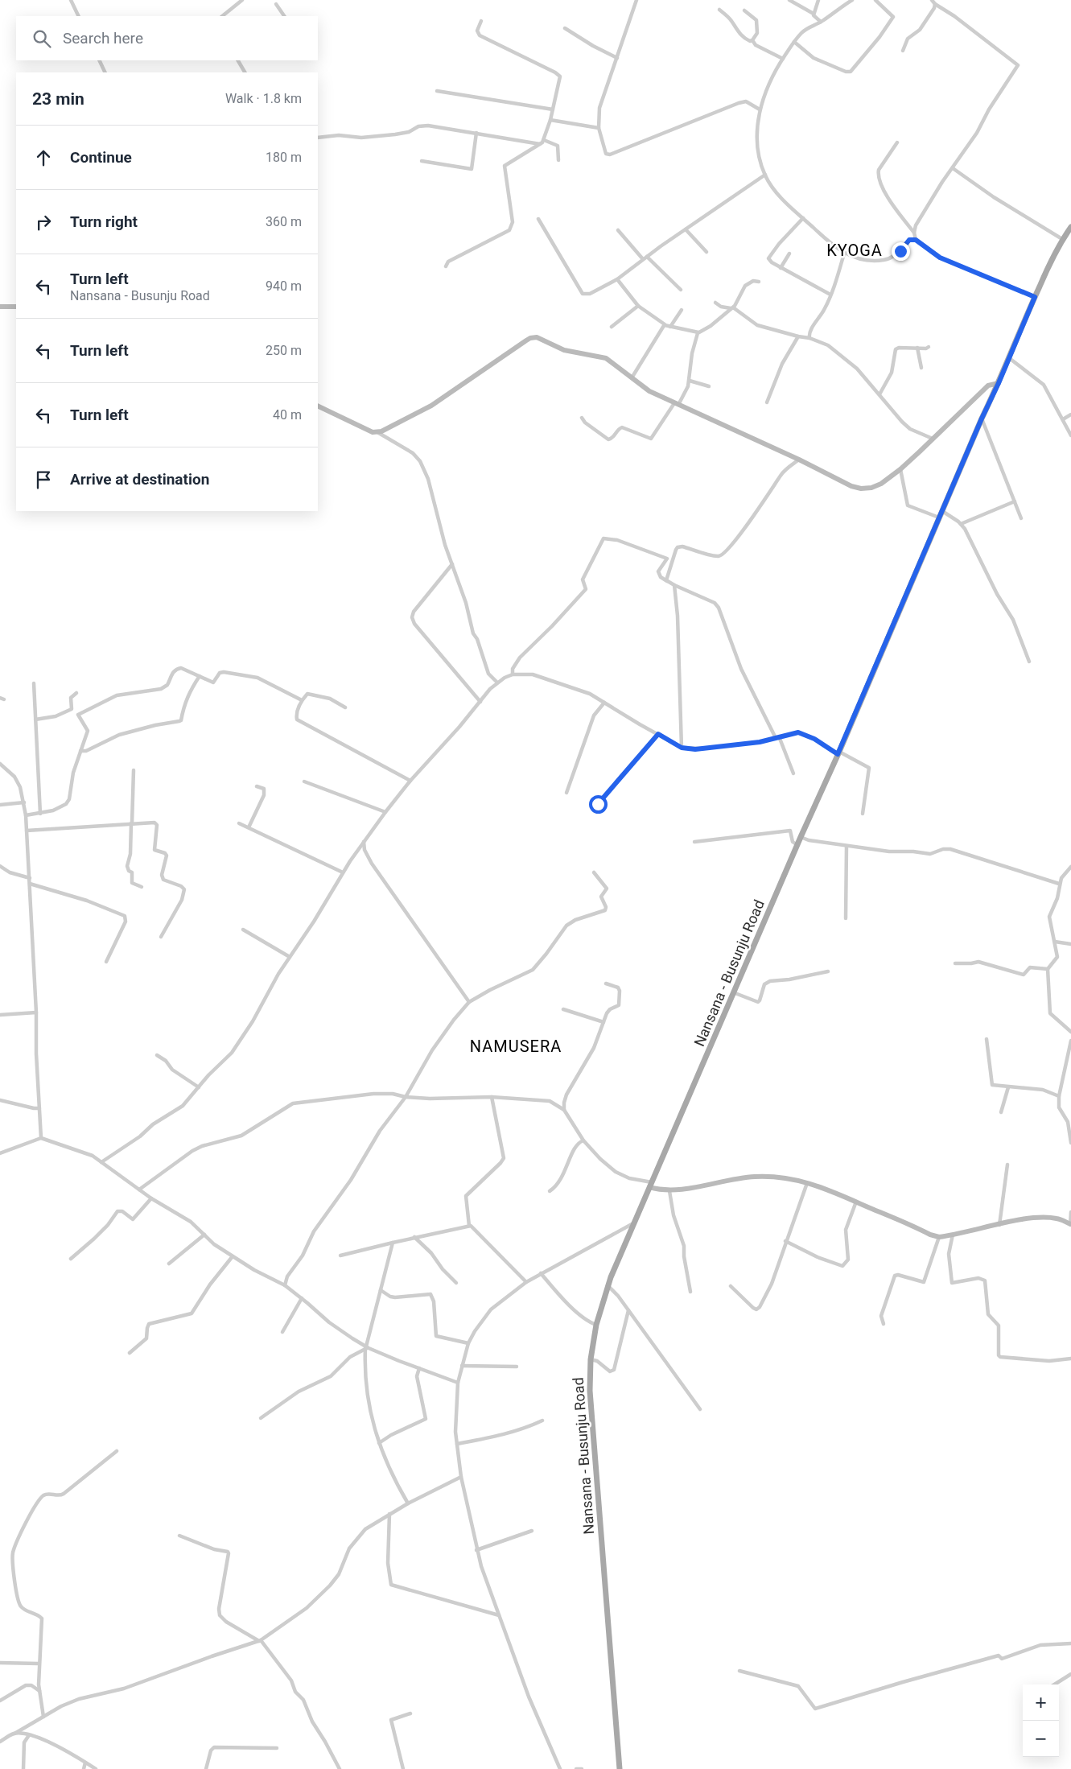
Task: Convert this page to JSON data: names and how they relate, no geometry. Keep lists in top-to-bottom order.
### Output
{
  "streets": {
    "main road": ["Nansana - Busunju Road"]
  },
  "districts": ["KYOGA", "NAMUSERA"],
  "page": {
    "search": "Search here",
    "heading": ["23 min", "Walk · 1.8 km"],
    "list": [
      ["Continue", "180 m"],
      ["Turn right", "360 m"],
      ["Turn left", "Nansana - Busunju Road", "940 m"],
      ["Turn left", "250 m"],
      ["Turn left", "40 m"],
      "Arrive at destination"
    ],
    "map_buttons": ["+", "−"]
  }
}
